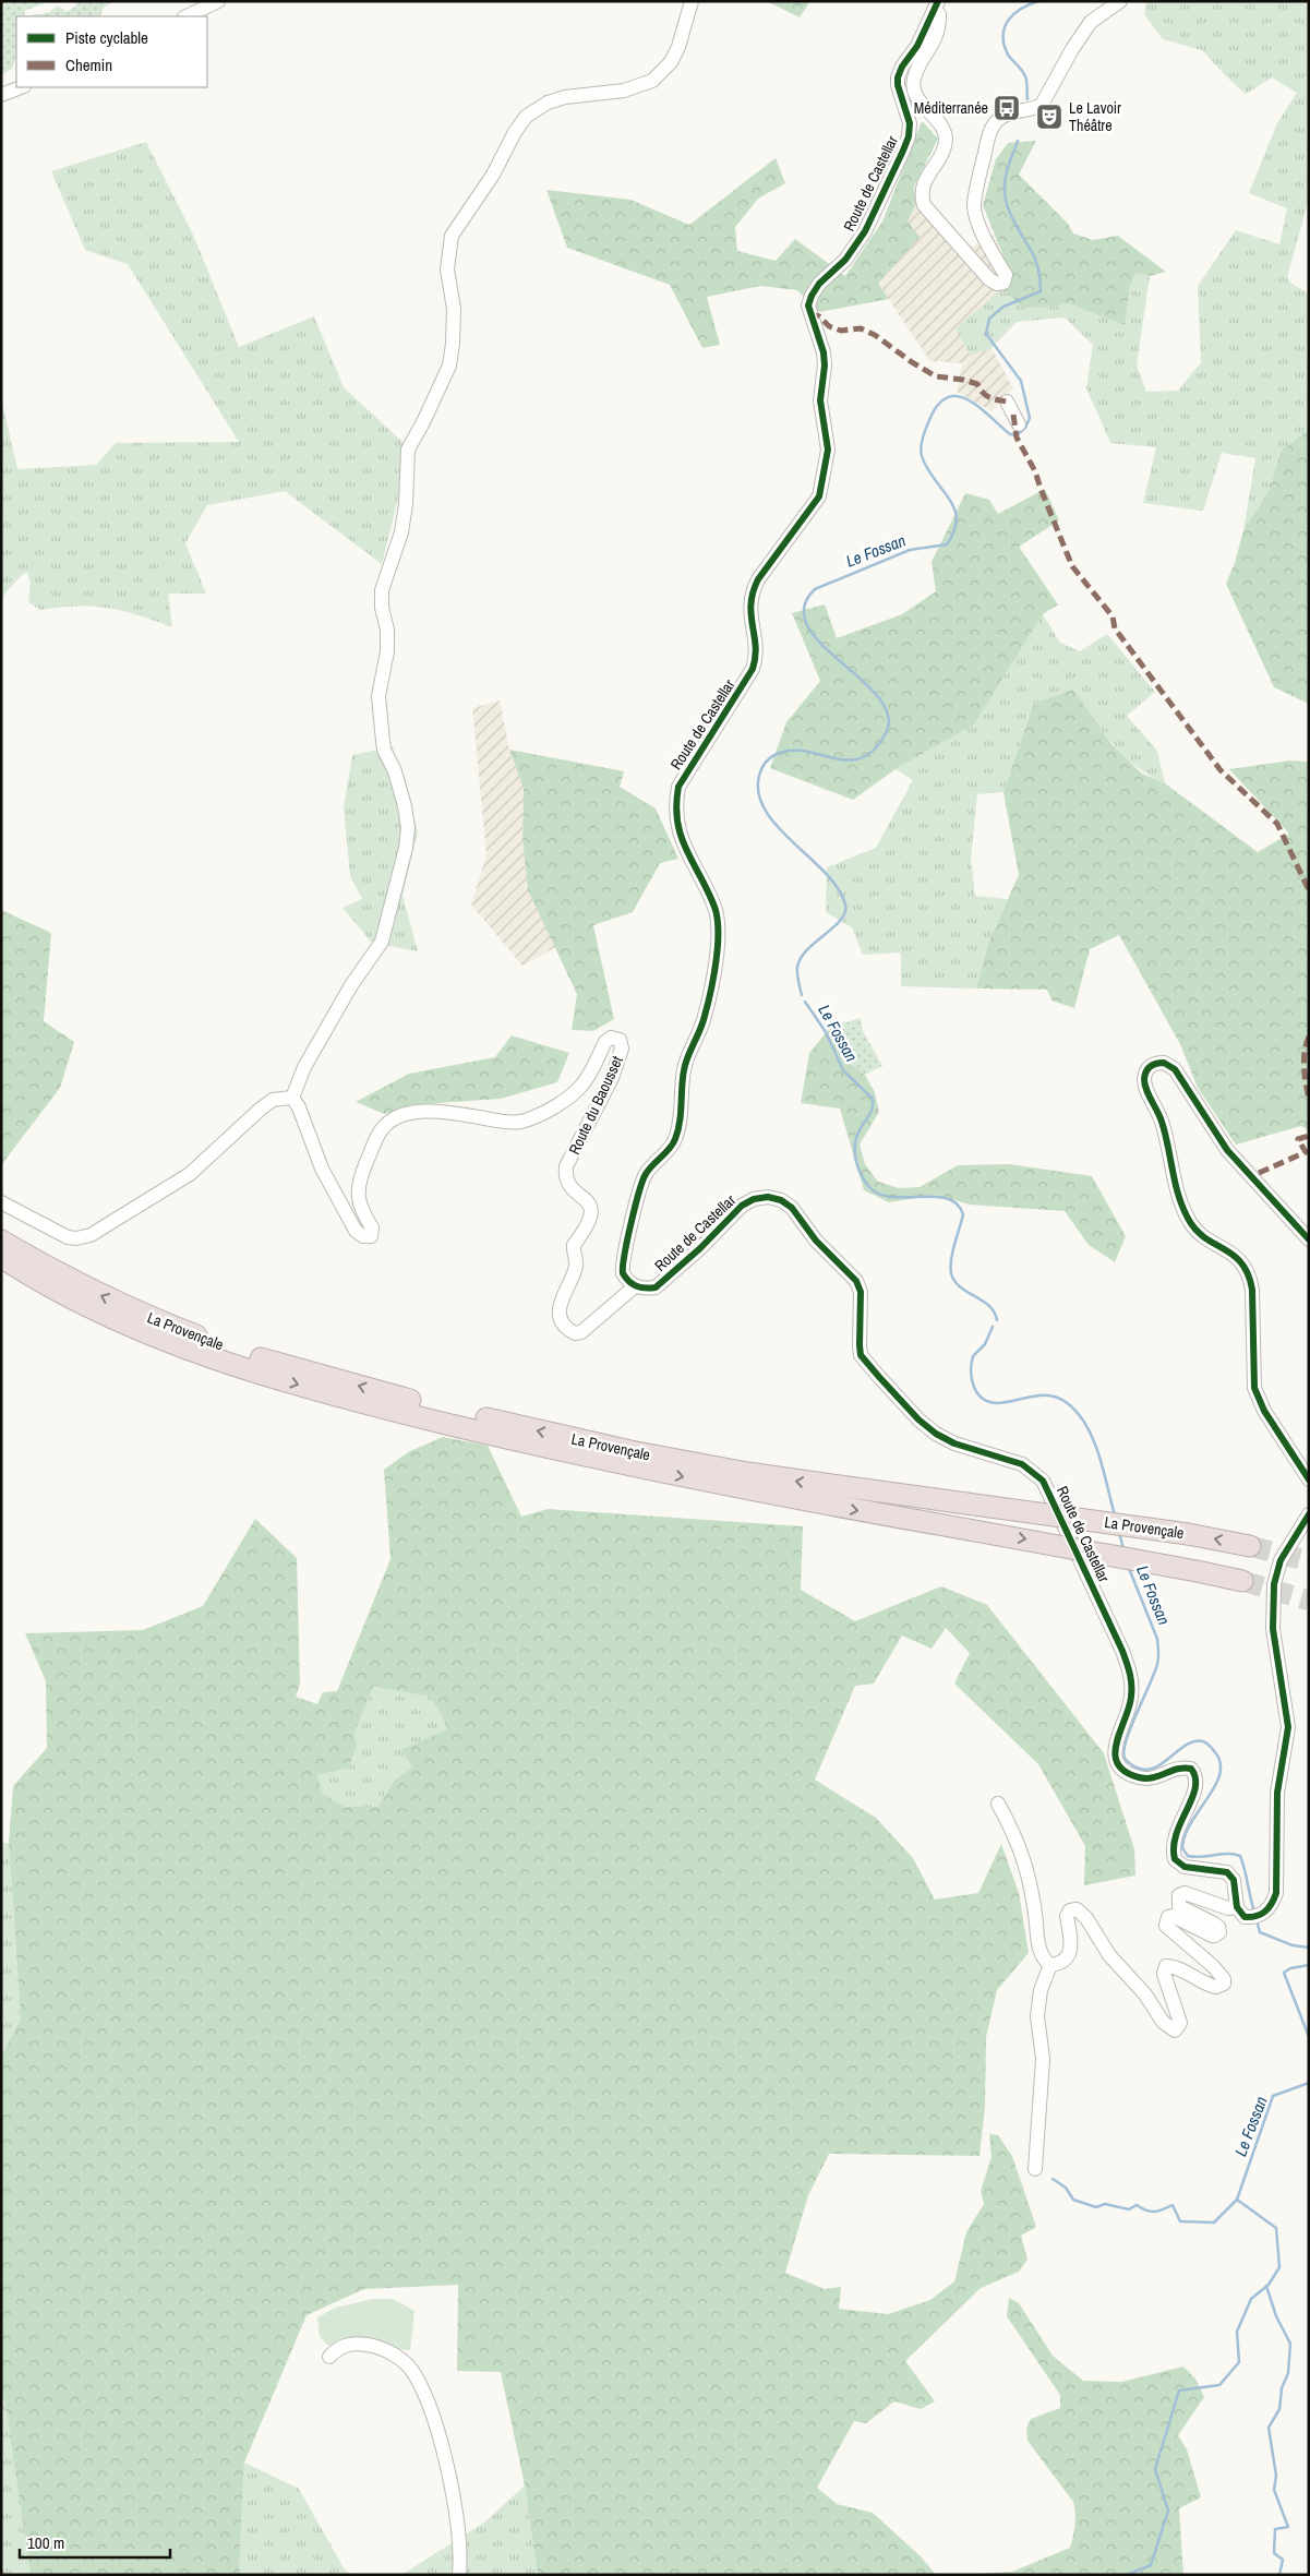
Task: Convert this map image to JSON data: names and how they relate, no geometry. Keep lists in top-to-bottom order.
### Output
{
  "streets": {
    "highway": ["La Provençale"],
    "street": ["Route de Castellar", "Route du Baousset"]
  },
  "crossings": [
    ["Route de Castellar", "Route du Baousset"]
  ],
  "water": ["Le Fossan"],
  "places": {
    "bus stop": ["Méditerranée"],
    "theatre": ["Le Lavoir Théâtre"]
  },
  "legend": ["Piste cyclable", "Chemin"],
  "scale_bar": "100 m"
}
